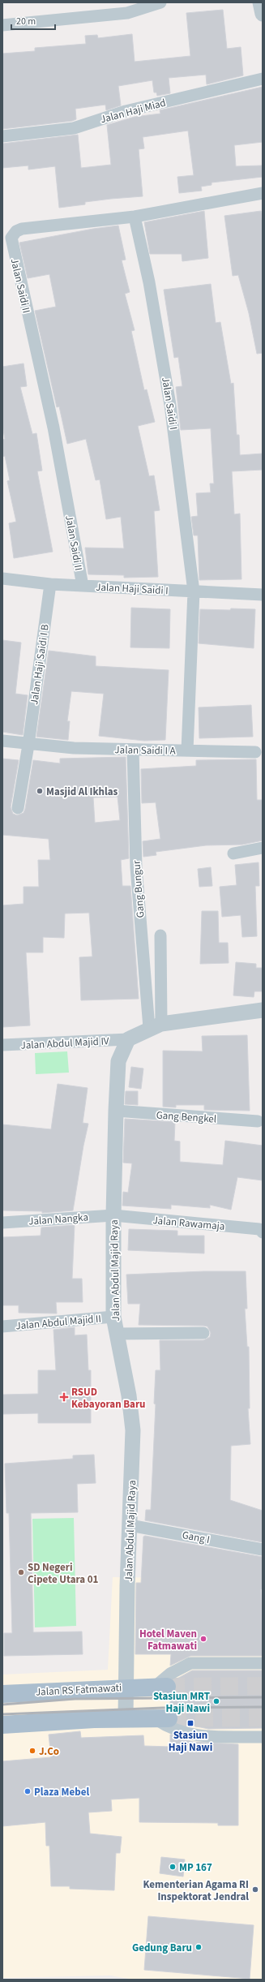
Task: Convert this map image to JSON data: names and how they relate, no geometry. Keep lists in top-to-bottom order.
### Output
{
  "streets": {
    "main road": ["Jalan RS Fatmawati"],
    "street": [
      "Jalan Haji Miad",
      "Jalan Saidi II",
      "Jalan Saidi I",
      "Jalan Haji Saidi I",
      "Jalan Haji Saidi I B",
      "Jalan Saidi I A",
      "Gang Bungur",
      "Jalan Abdul Majid IV",
      "Gang Bengkel",
      "Jalan Nangka",
      "Jalan Rawamaja",
      "Jalan Abdul Majid Raya",
      "Jalan Abdul Majid II",
      "Gang I"
    ]
  },
  "crossings": [
    ["Jalan Saidi II", "Jalan Saidi I"],
    ["Jalan Saidi II", "Jalan Haji Saidi I"],
    ["Jalan Saidi I", "Jalan Haji Saidi I"],
    ["Jalan Saidi I", "Jalan Saidi I A"],
    ["Jalan Haji Saidi I", "Jalan Haji Saidi I B"],
    ["Jalan Haji Saidi I", "Jalan Saidi I A"],
    ["Jalan Haji Saidi I B", "Jalan Saidi I A"],
    ["Jalan Saidi I A", "Gang Bungur"],
    ["Jalan Abdul Majid IV", "Jalan Abdul Majid Raya"],
    ["Gang Bengkel", "Jalan Abdul Majid Raya"],
    ["Jalan Nangka", "Jalan Rawamaja"],
    ["Jalan Nangka", "Jalan Abdul Majid Raya"],
    ["Jalan Rawamaja", "Jalan Abdul Majid Raya"],
    ["Jalan Abdul Majid Raya", "Jalan Abdul Majid II"],
    ["Jalan Abdul Majid Raya", "Gang I"],
    ["Jalan Abdul Majid Raya", "Jalan RS Fatmawati"]
  ],
  "places": {
    "other": [
      "Masjid Al Ikhlas",
      "SD Negeri Cipete Utara 01",
      "Hotel Maven Fatmawati",
      "Stasiun MRT Haji Nawi",
      "J.Co",
      "Plaza Mebel",
      "MP 167",
      "Kementerian Agama RI Inspektorat Jendral",
      "Gedung Baru"
    ],
    "health": ["RSUD Kebayoran Baru"],
    "transit": ["Stasiun Haji Nawi"]
  },
  "scale_bar": "20 m"
}
